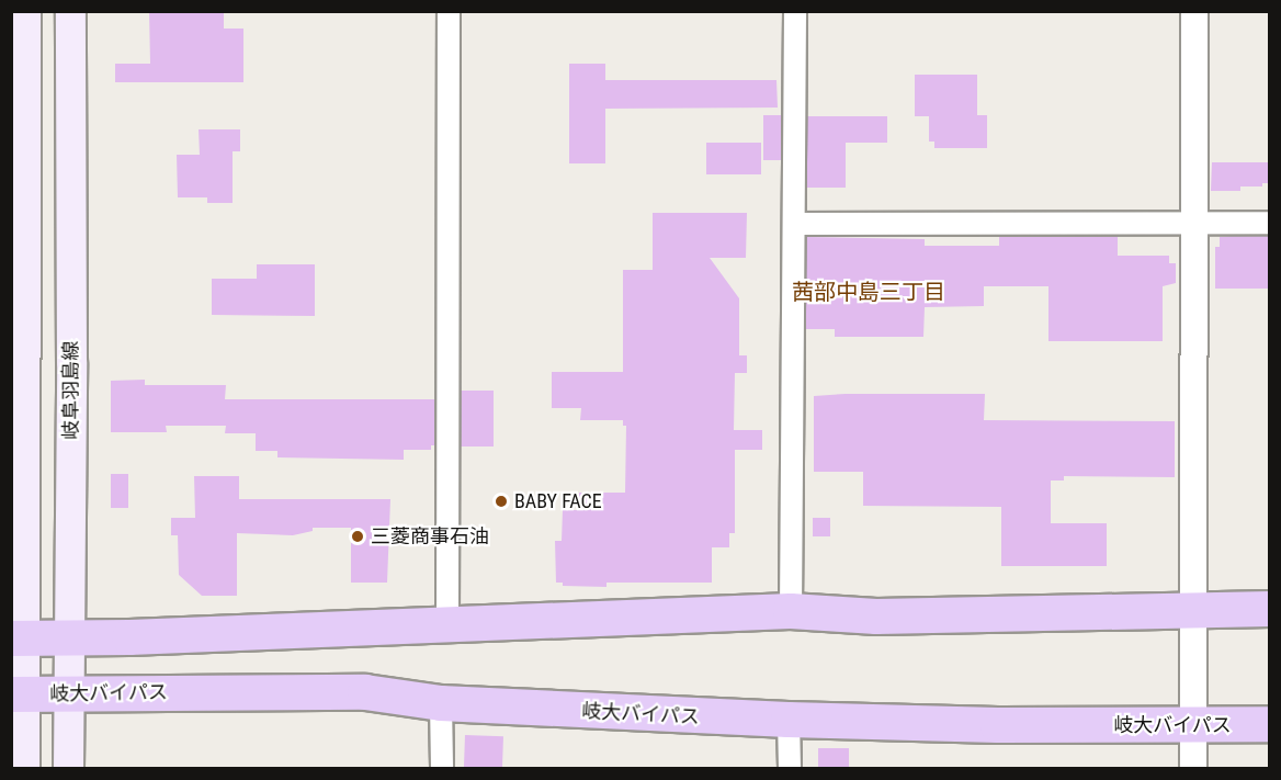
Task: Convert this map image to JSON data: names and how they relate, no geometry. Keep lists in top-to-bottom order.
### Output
{
  "streets": {
    "highway": ["岐大バイパス"],
    "main road": ["岐阜羽島線"]
  },
  "crossings": [
    ["岐阜羽島線", "岐大バイパス"]
  ],
  "districts": ["茜部中島三丁目"],
  "places": ["BABY FACE", "三菱商事石油"]
}
